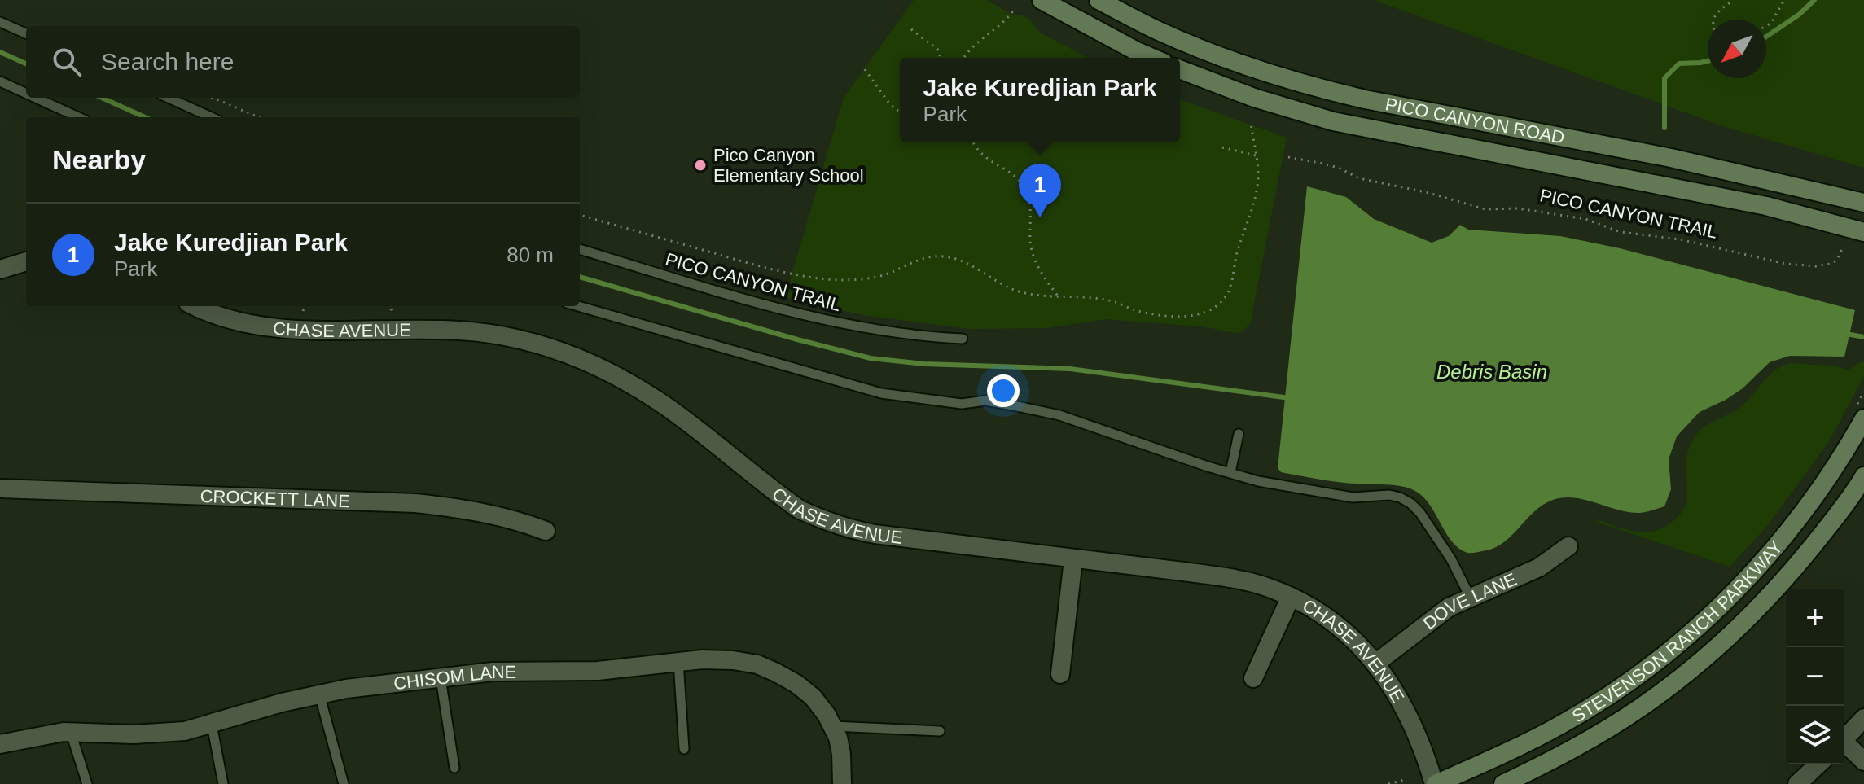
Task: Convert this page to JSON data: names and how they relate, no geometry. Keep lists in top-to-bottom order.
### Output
{
  "streets": {
    "main road": ["PICO CANYON ROAD", "STEVENSON RANCH PARKWAY"],
    "street": [
      "CHASE AVENUE",
      "CROCKETT LANE",
      "DOVE LANE",
      "CHISOM LANE"
    ],
    "lane": ["PICO CANYON TRAIL"]
  },
  "crossings": [
    ["CHASE AVENUE", "DOVE LANE"],
    ["CHASE AVENUE", "STEVENSON RANCH PARKWAY"]
  ],
  "water": ["Debris Basin"],
  "places": ["Pico Canyon Elementary School"],
  "north": "bottom left",
  "page": {
    "search": "Search here",
    "popup": ["Jake Kuredjian Park", "Park"],
    "heading": "Nearby",
    "pins": "1",
    "list": [
      {
        "mark": "1",
        "name": "Jake Kuredjian Park",
        "note": "Park",
        "value": "80 m"
      }
    ],
    "map_buttons": ["+", "−"]
  }
}
